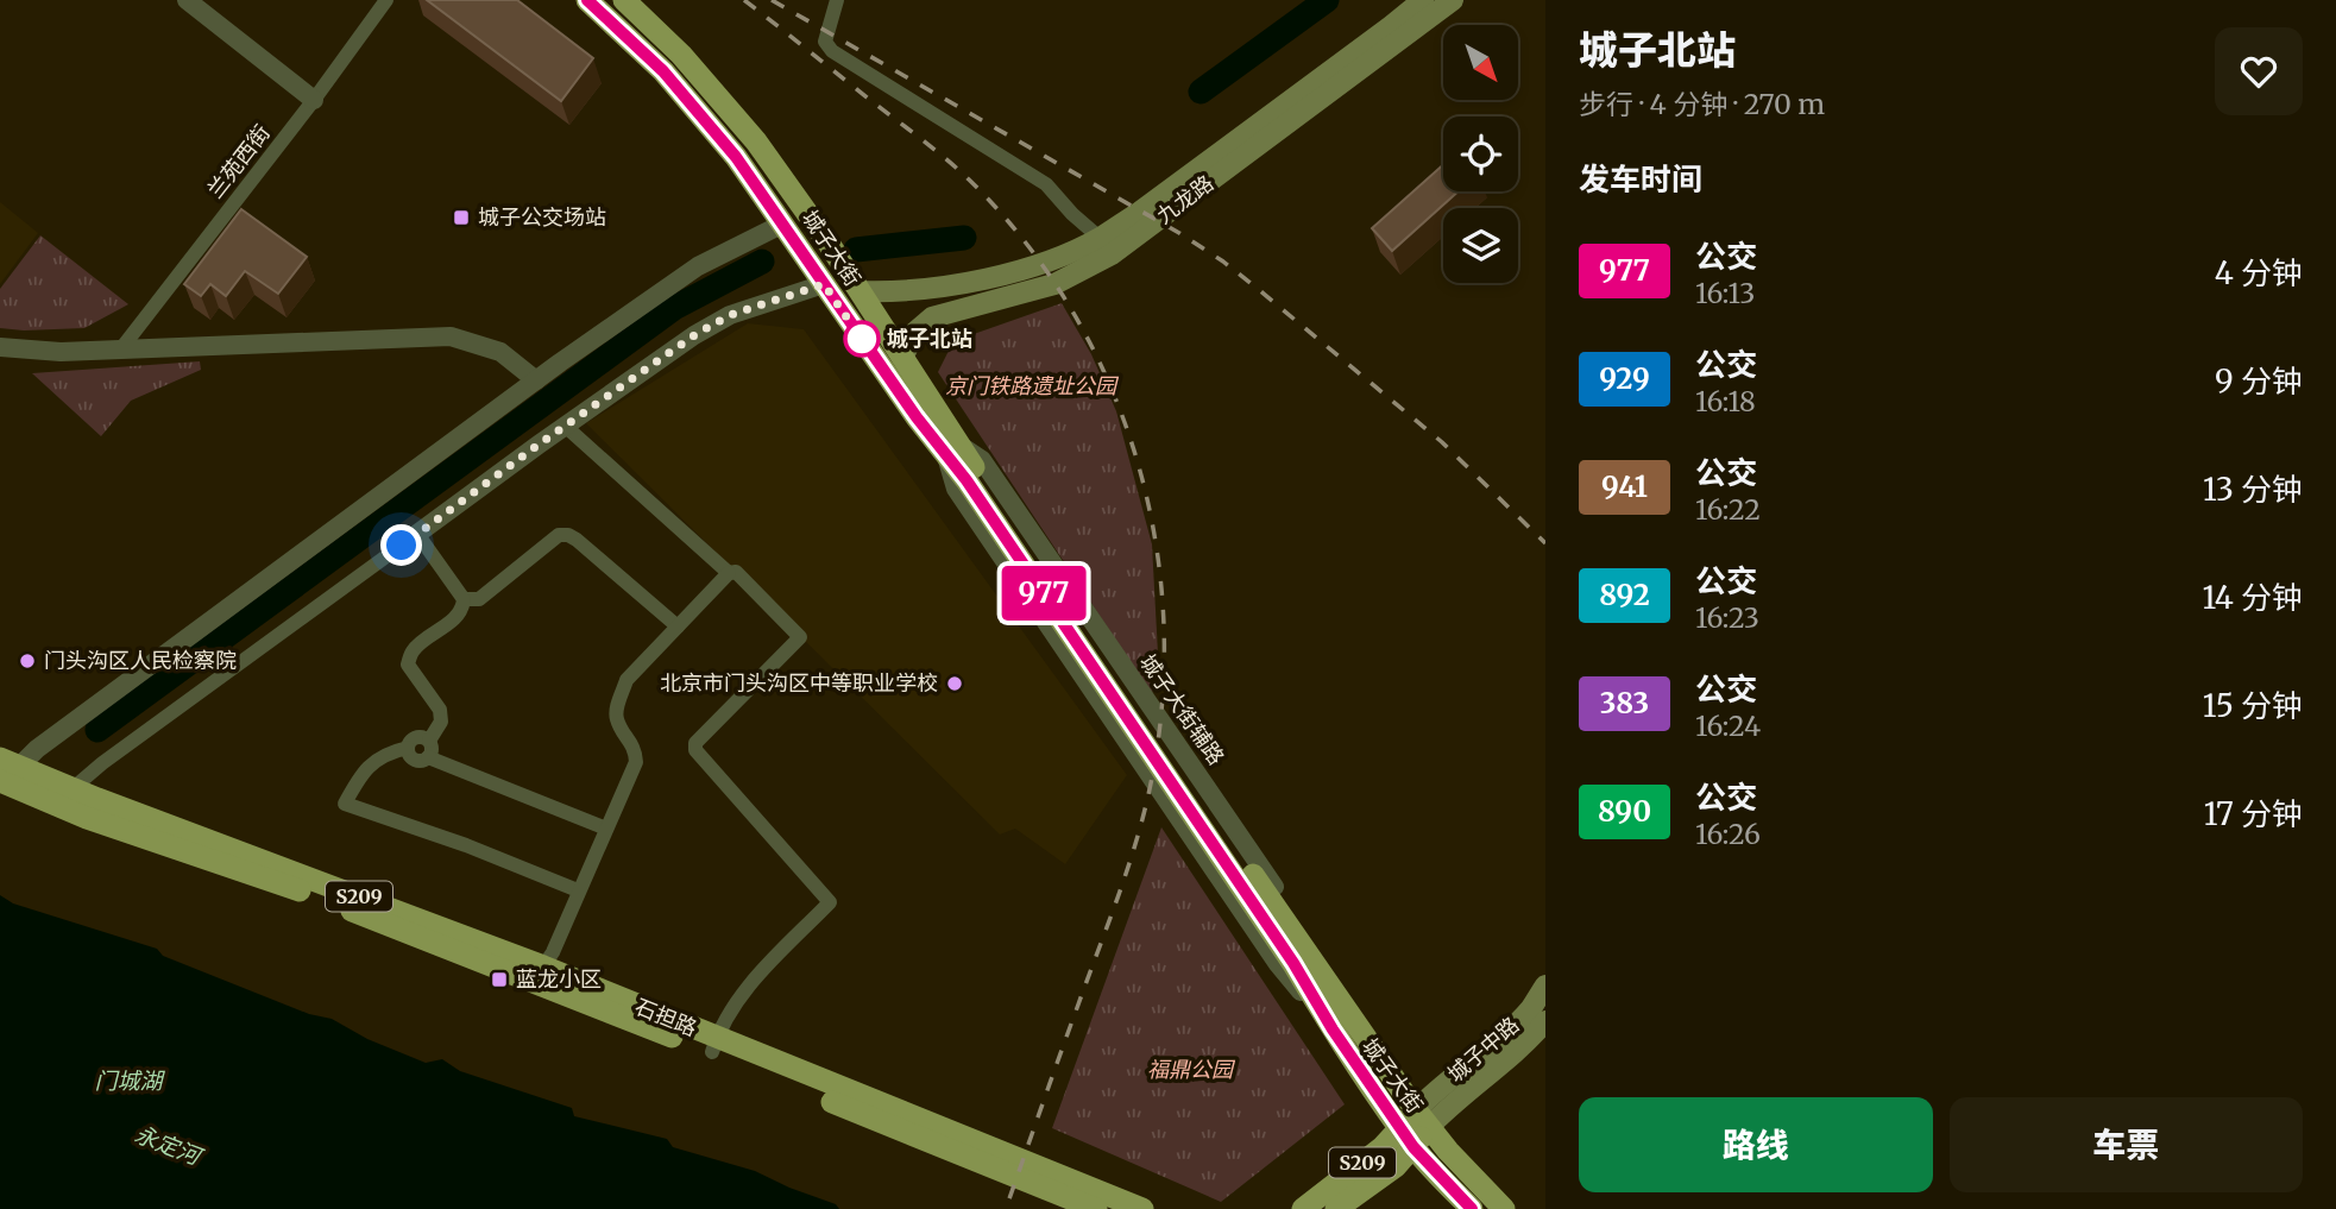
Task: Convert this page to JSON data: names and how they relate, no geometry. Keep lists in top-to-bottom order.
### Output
{
  "streets": {
    "main road": [
      "九龙路",
      "城子大街",
      "S209",
      "石担路",
      "城子中路"
    ],
    "street": ["兰苑西街"]
  },
  "crossings": [
    ["九龙路", "城子大街"],
    ["城子大街", "S209"],
    ["城子大街", "城子中路"],
    ["S209", "城子中路"]
  ],
  "water": ["门城湖", "永定河"],
  "parks": ["京门铁路遗址公园", "福鼎公园"],
  "places": {
    "transit": ["城子公交场站", "蓝龙小区"],
    "other": ["城子北站", "门头沟区人民检察院", "北京市门头沟区中等职业学校"]
  },
  "lines": ["bus line 977"],
  "north": "bottom right",
  "page": {
    "on_map": "977",
    "heading": [
      ["城子北站", "步行 · 4 分钟 · 270 m"],
      "发车时间"
    ],
    "list": [
      {
        "mark": "977",
        "name": "公交",
        "note": "16:13",
        "value": "4 分钟"
      },
      {
        "mark": "929",
        "name": "公交",
        "note": "16:18",
        "value": "9 分钟"
      },
      {
        "mark": "941",
        "name": "公交",
        "note": "16:22",
        "value": "13 分钟"
      },
      {
        "mark": "892",
        "name": "公交",
        "note": "16:23",
        "value": "14 分钟"
      },
      {
        "mark": "383",
        "name": "公交",
        "note": "16:24",
        "value": "15 分钟"
      },
      {
        "mark": "890",
        "name": "公交",
        "note": "16:26",
        "value": "17 分钟"
      }
    ],
    "buttons": ["路线", "车票"]
  }
}
